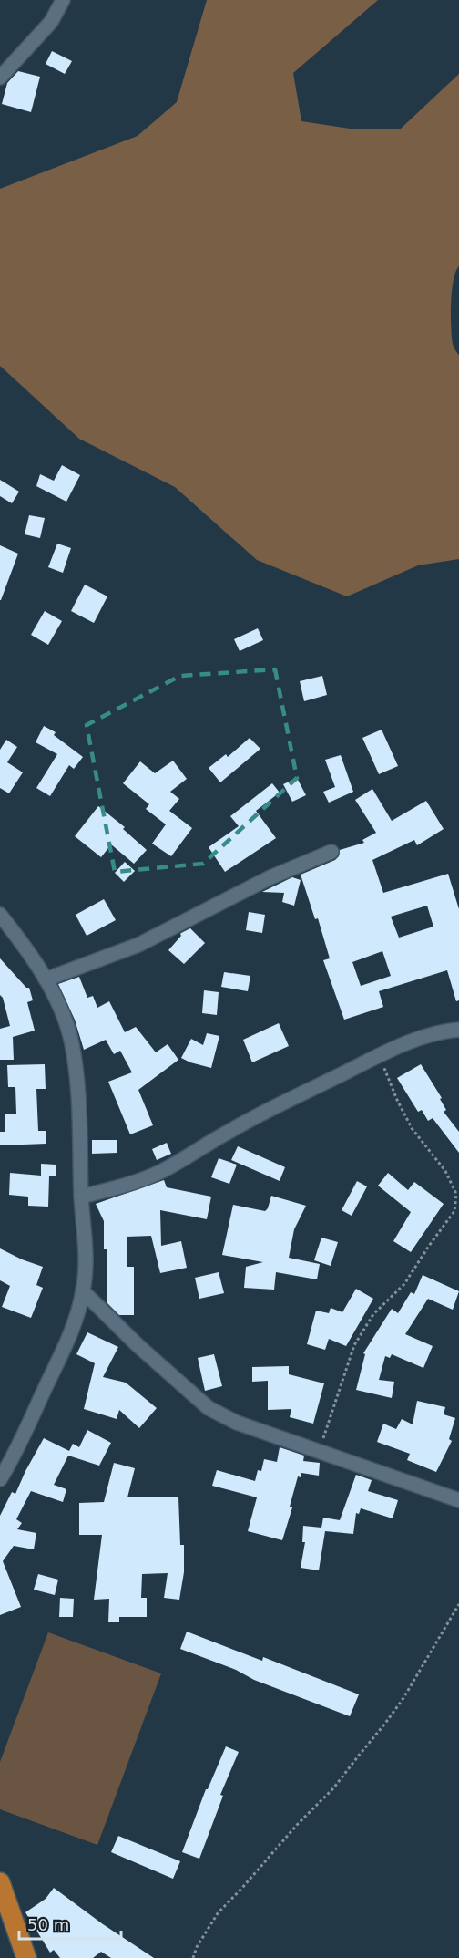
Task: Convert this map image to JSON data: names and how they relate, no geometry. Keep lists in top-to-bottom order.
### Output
{
  "scale_bar": "50 m"
}
